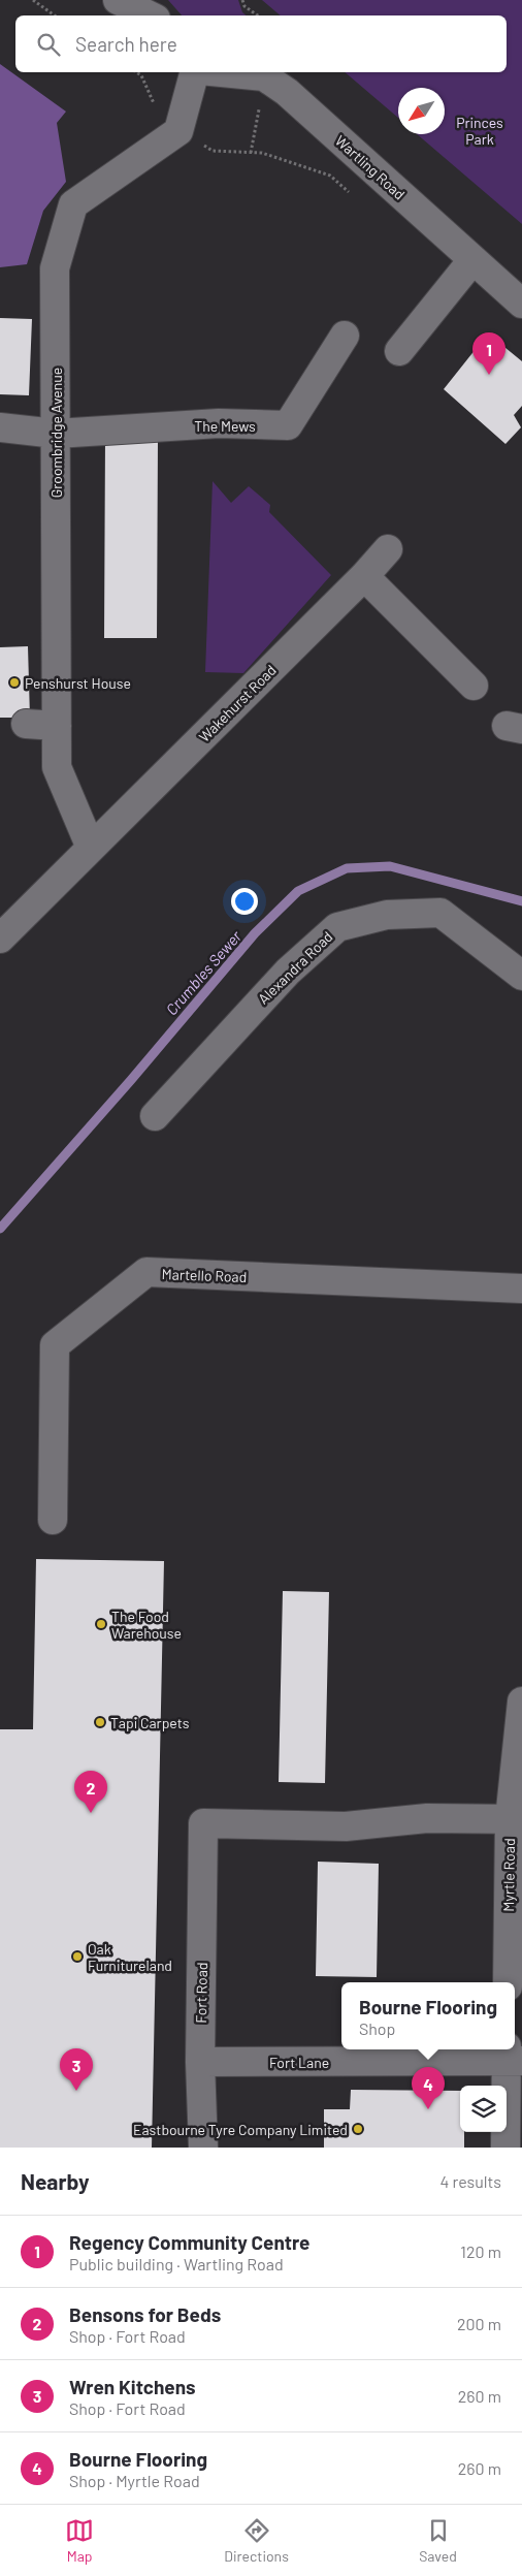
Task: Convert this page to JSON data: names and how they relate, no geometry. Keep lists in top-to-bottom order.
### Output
{
  "streets": {
    "street": [
      "Wartling Road",
      "The Mews",
      "Groombridge Avenue",
      "Wakehurst Road",
      "Alexandra Road",
      "Martello Road",
      "Myrtle Road",
      "Fort Road",
      "Fort Lane"
    ]
  },
  "crossings": [
    ["The Mews", "Groombridge Avenue"],
    ["Groombridge Avenue", "Wakehurst Road"],
    ["Myrtle Road", "Fort Road"],
    ["Fort Road", "Fort Lane"]
  ],
  "water": ["Crumbles Sewer"],
  "parks": ["Princes Park"],
  "places": [
    "Penshurst House",
    "The Food Warehouse",
    "Tapi Carpets",
    "Oak Furnitureland",
    "Eastbourne Tyre Company Limited"
  ],
  "north": "bottom left",
  "page": {
    "search": "Search here",
    "pins": [
      "1",
      "2",
      "3",
      "4"
    ],
    "popup": ["Bourne Flooring", "Shop"],
    "heading": ["Nearby", "4 results"],
    "list": [
      {
        "mark": "1",
        "name": "Regency Community Centre",
        "note": "Public building · Wartling Road",
        "value": "120 m"
      },
      {
        "mark": "2",
        "name": "Bensons for Beds",
        "note": "Shop · Fort Road",
        "value": "200 m"
      },
      {
        "mark": "3",
        "name": "Wren Kitchens",
        "note": "Shop · Fort Road",
        "value": "260 m"
      },
      {
        "mark": "4",
        "name": "Bourne Flooring",
        "note": "Shop · Myrtle Road",
        "value": "260 m"
      }
    ],
    "nav": ["Map", "Directions", "Saved"]
  }
}
